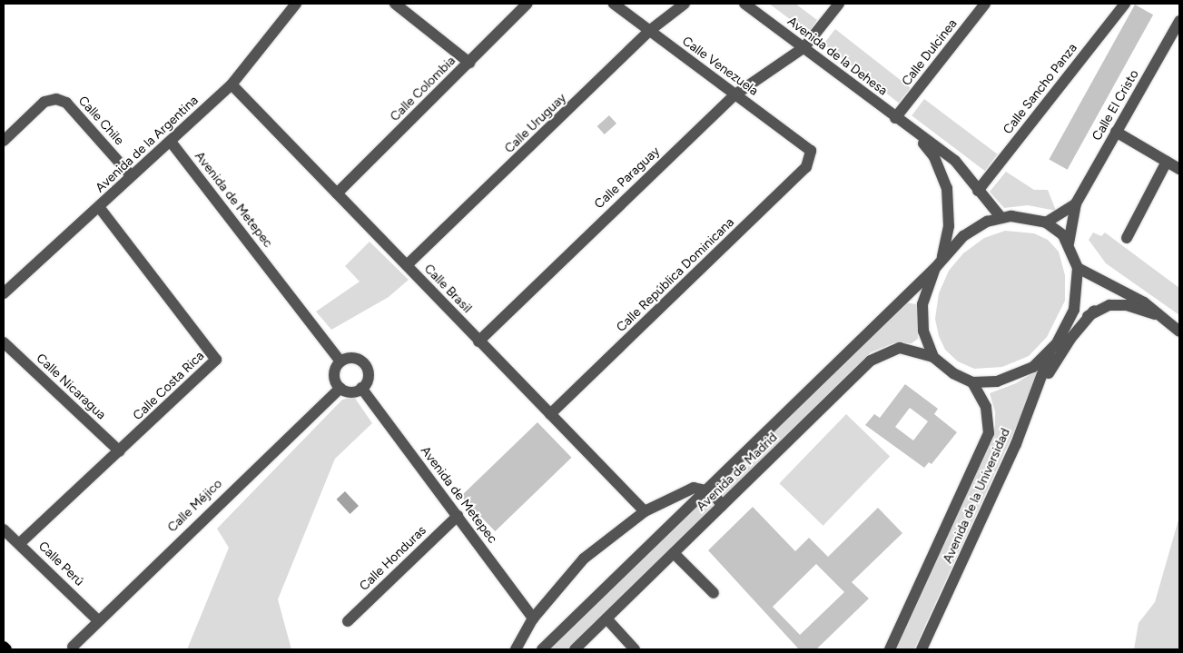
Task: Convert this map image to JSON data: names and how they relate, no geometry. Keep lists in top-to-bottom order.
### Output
{
  "streets": {
    "street": [
      "Calle Dulcinea",
      "Avenida de la Dehesa",
      "Calle Venezuela",
      "Calle Colombia",
      "Calle Sancho Panza",
      "Calle El Cristo",
      "Calle Chile",
      "Calle Uruguay",
      "Avenida de la Argentina",
      "Calle Paraguay",
      "Avenida de Metepec",
      "Calle República Dominicana",
      "Calle Brasil",
      "Calle Costa Rica",
      "Calle Nicaragua",
      "Avenida de Madrid",
      "Avenida de la Universidad",
      "Calle Méjico",
      "Calle Honduras",
      "Calle Perú"
    ]
  },
  "crossings": [
    ["Calle Dulcinea", "Avenida de la Dehesa"],
    ["Avenida de la Dehesa", "Calle Sancho Panza"],
    ["Avenida de la Dehesa", "Calle El Cristo"],
    ["Avenida de la Dehesa", "Calle Paraguay"],
    ["Avenida de la Dehesa", "Avenida de Madrid"],
    ["Avenida de la Dehesa", "Avenida de la Universidad"],
    ["Calle Venezuela", "Calle Uruguay"],
    ["Calle Venezuela", "Calle Paraguay"],
    ["Calle Venezuela", "Calle República Dominicana"],
    ["Calle Colombia", "Calle Brasil"],
    ["Calle El Cristo", "Avenida de Madrid"],
    ["Calle El Cristo", "Avenida de la Universidad"],
    ["Calle Chile", "Avenida de la Argentina"],
    ["Calle Uruguay", "Calle Brasil"],
    ["Avenida de la Argentina", "Avenida de Metepec"],
    ["Avenida de la Argentina", "Calle Brasil"],
    ["Avenida de la Argentina", "Calle Costa Rica"],
    ["Calle Paraguay", "Calle Brasil"],
    ["Avenida de Metepec", "Avenida de Madrid"],
    ["Avenida de Metepec", "Calle Méjico"],
    ["Avenida de Metepec", "Calle Honduras"],
    ["Calle República Dominicana", "Calle Brasil"],
    ["Calle Brasil", "Avenida de Madrid"],
    ["Calle Costa Rica", "Calle Nicaragua"],
    ["Calle Costa Rica", "Calle Perú"],
    ["Avenida de Madrid", "Avenida de la Universidad"],
    ["Calle Méjico", "Calle Perú"]
  ]
}
